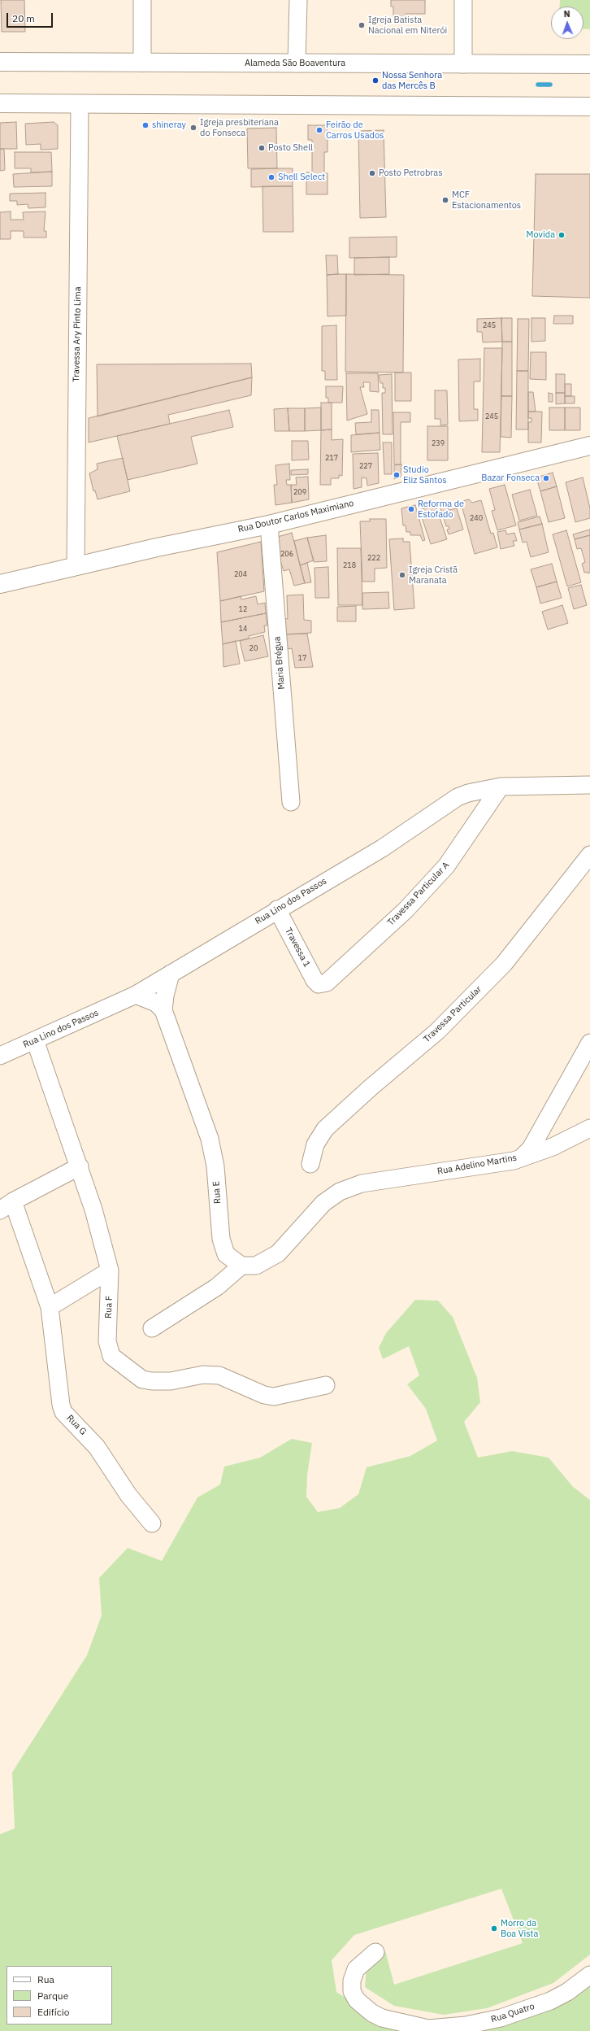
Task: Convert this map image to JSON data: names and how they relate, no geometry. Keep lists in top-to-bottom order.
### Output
{
  "streets": {
    "main road": ["Alameda São Boaventura", "Rua Doutor Carlos Maximiano"],
    "street": [
      "Travessa Ary Pinto Lima",
      "Maria Brégua",
      "Travessa Particular A",
      "Rua Lino dos Passos",
      "Travessa 1",
      "Travessa Particular",
      "Rua Adelino Martins",
      "Rua E",
      "Rua F",
      "Rua G",
      "Rua Quatro"
    ]
  },
  "crossings": [
    ["Travessa Ary Pinto Lima", "Rua Doutor Carlos Maximiano"],
    ["Rua Doutor Carlos Maximiano", "Maria Brégua"],
    ["Travessa Particular A", "Rua Lino dos Passos"],
    ["Travessa Particular A", "Travessa 1"],
    ["Rua Lino dos Passos", "Travessa 1"],
    ["Rua Lino dos Passos", "Rua E"],
    ["Rua Lino dos Passos", "Rua F"],
    ["Rua Adelino Martins", "Rua E"]
  ],
  "places": [
    "Igreja Batista Nacional em Niterói",
    "Nossa Senhora das Mercês B",
    "shineray",
    "Igreja presbiteriana do Fonseca",
    "Feirão de Carros Usados",
    "Posto Shell",
    "Posto Petrobras",
    "Shell Select",
    "MCF Estacionamentos",
    "Movida",
    "Studio Eliz Santos",
    "Bazar Fonseca",
    "Reforma de Estofado",
    "Igreja Cristã Maranata",
    "Morro da Boa Vista"
  ],
  "house_numbers": [
    "245",
    "245",
    "239",
    "217",
    "227",
    "209",
    "240",
    "206",
    "222",
    "218",
    "204",
    "12",
    "14",
    "20",
    "17"
  ],
  "legend": ["Rua", "Parque", "Edifício"],
  "scale_bar": "20 m",
  "north": "top"
}
